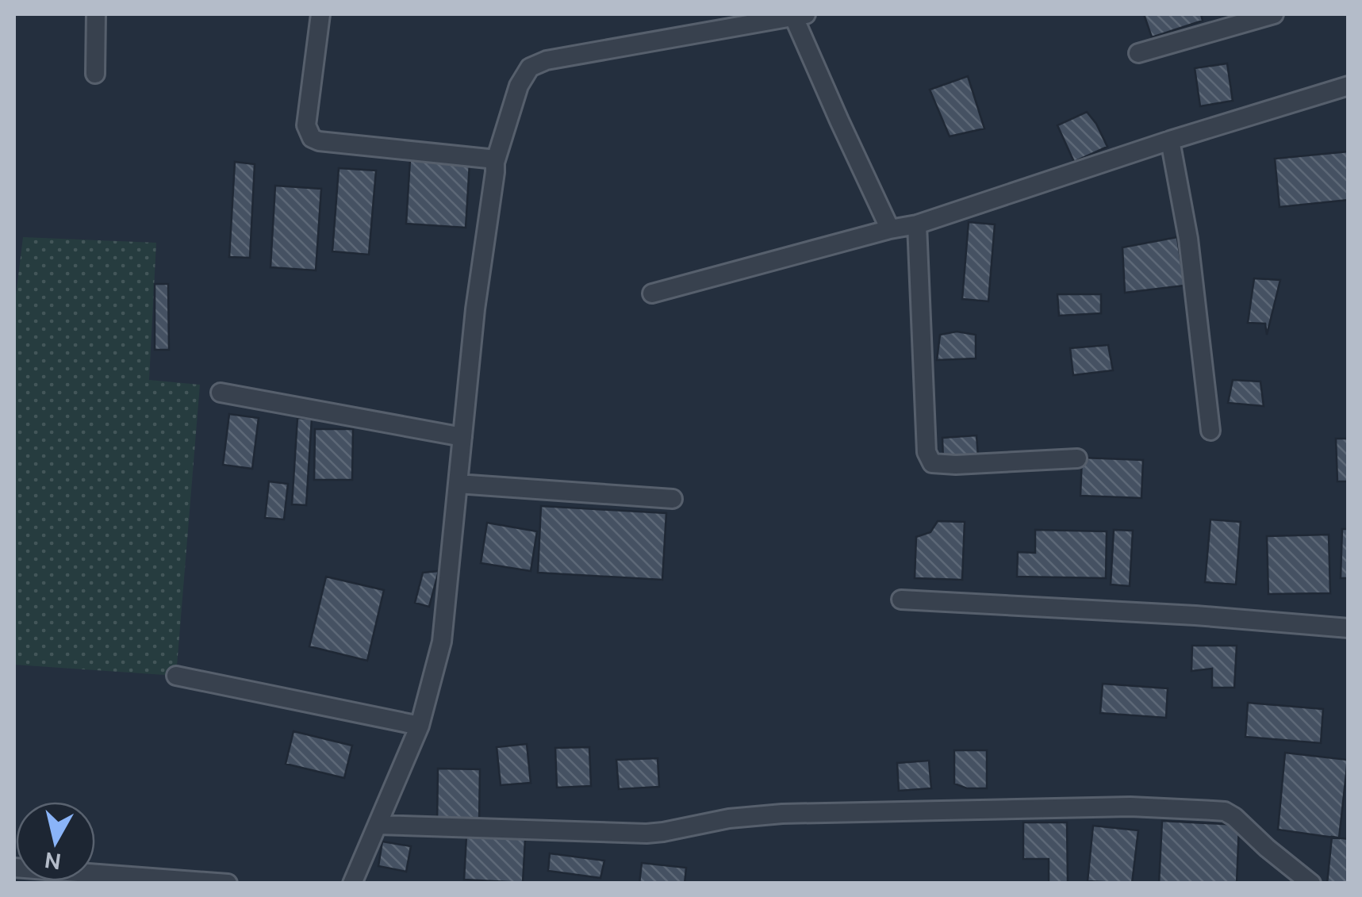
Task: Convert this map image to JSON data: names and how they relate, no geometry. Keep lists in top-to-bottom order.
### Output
{
  "north": "bottom"
}
